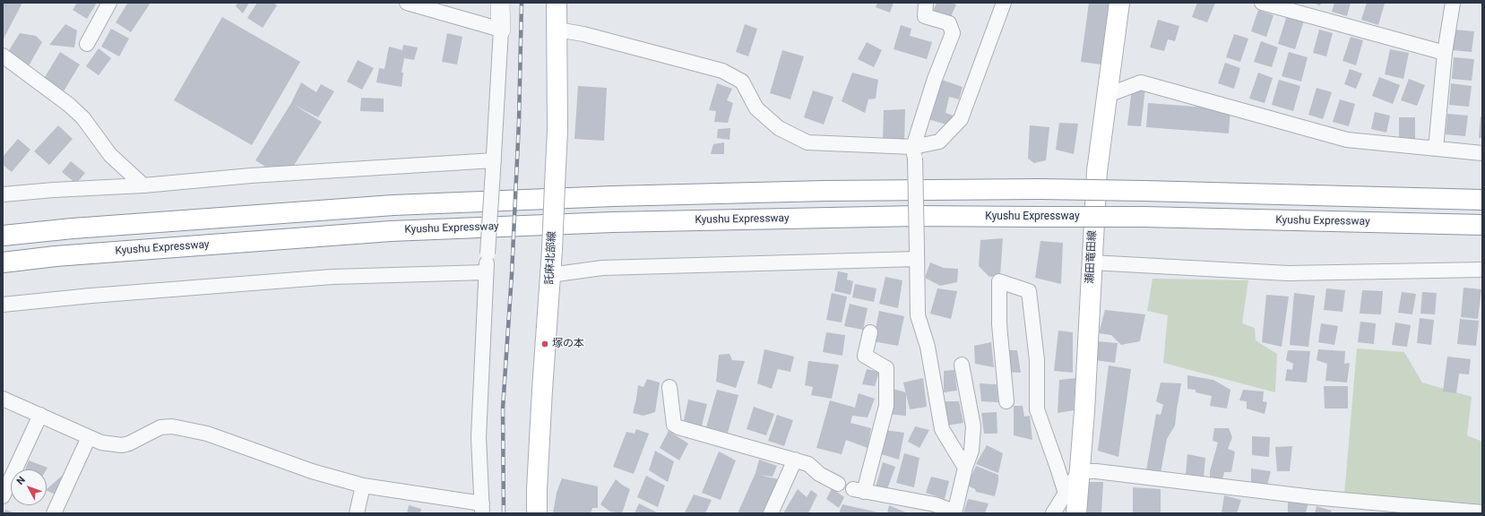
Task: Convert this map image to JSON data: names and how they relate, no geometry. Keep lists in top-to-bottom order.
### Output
{
  "streets": {
    "main road": ["Kyushu Expressway", "瀬田竜田線", "託麻北部線"]
  },
  "places": ["塚の本"],
  "north": "top left"
}
